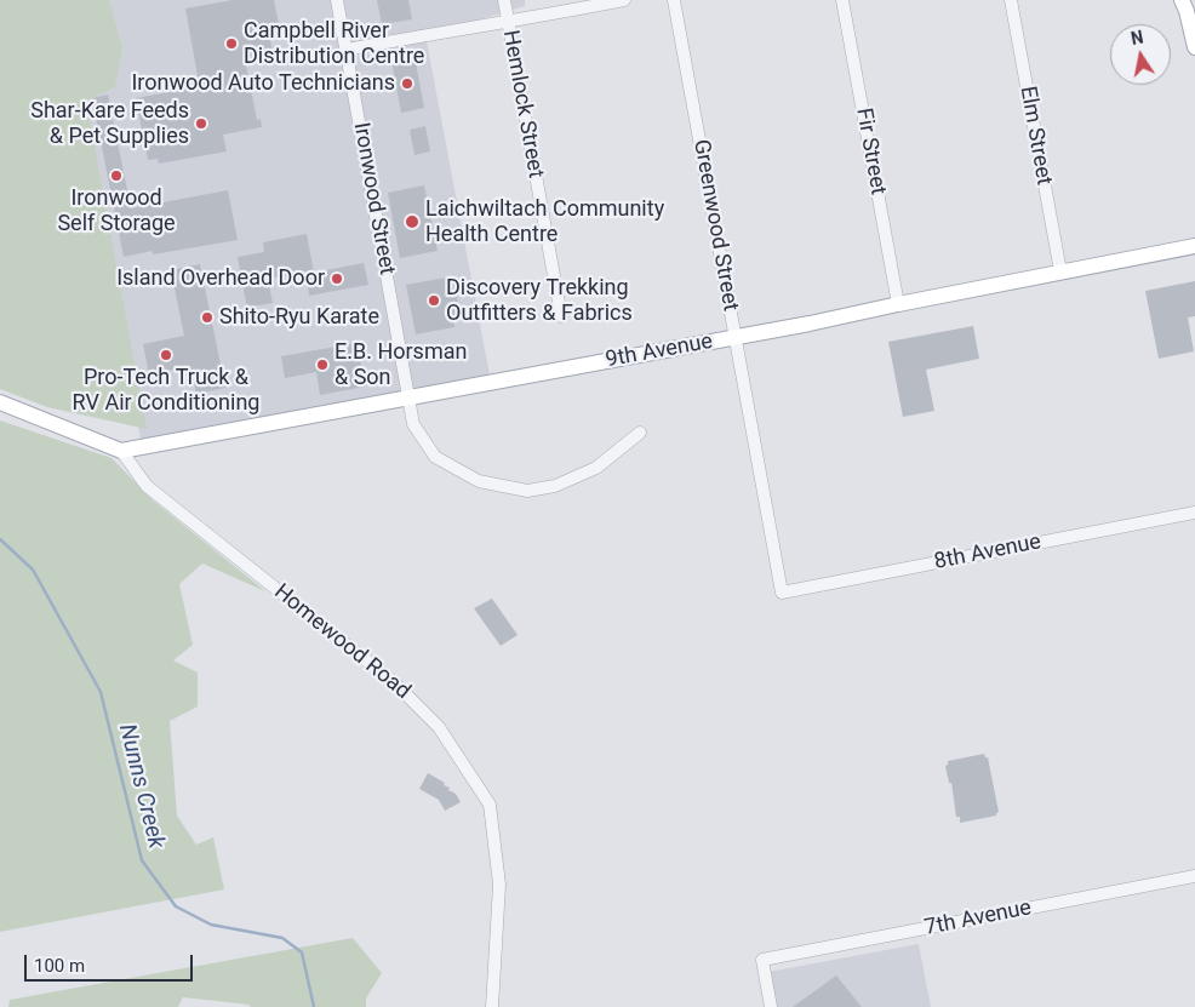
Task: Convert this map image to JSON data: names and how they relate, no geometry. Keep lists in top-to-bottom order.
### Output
{
  "streets": {
    "main road": ["9th Avenue"],
    "street": [
      "Hemlock Street",
      "Elm Street",
      "Fir Street",
      "Ironwood Street",
      "Greenwood Street",
      "8th Avenue",
      "Homewood Road",
      "7th Avenue"
    ]
  },
  "crossings": [
    ["Elm Street", "9th Avenue"],
    ["Fir Street", "9th Avenue"],
    ["Ironwood Street", "9th Avenue"],
    ["Greenwood Street", "9th Avenue"],
    ["Greenwood Street", "8th Avenue"],
    ["9th Avenue", "Homewood Road"]
  ],
  "water": ["Nunns Creek"],
  "places": [
    "Campbell River Distribution Centre",
    "Ironwood Auto Technicians",
    "Shar-Kare Feeds & Pet Supplies",
    "Ironwood Self Storage",
    "Laichwiltach Community Health Centre",
    "Island Overhead Door",
    "Discovery Trekking Outfitters & Fabrics",
    "Shito-Ryu Karate",
    "Pro-Tech Truck & RV Air Conditioning",
    "E.B. Horsman & Son"
  ],
  "scale_bar": "100 m",
  "north": "top"
}
